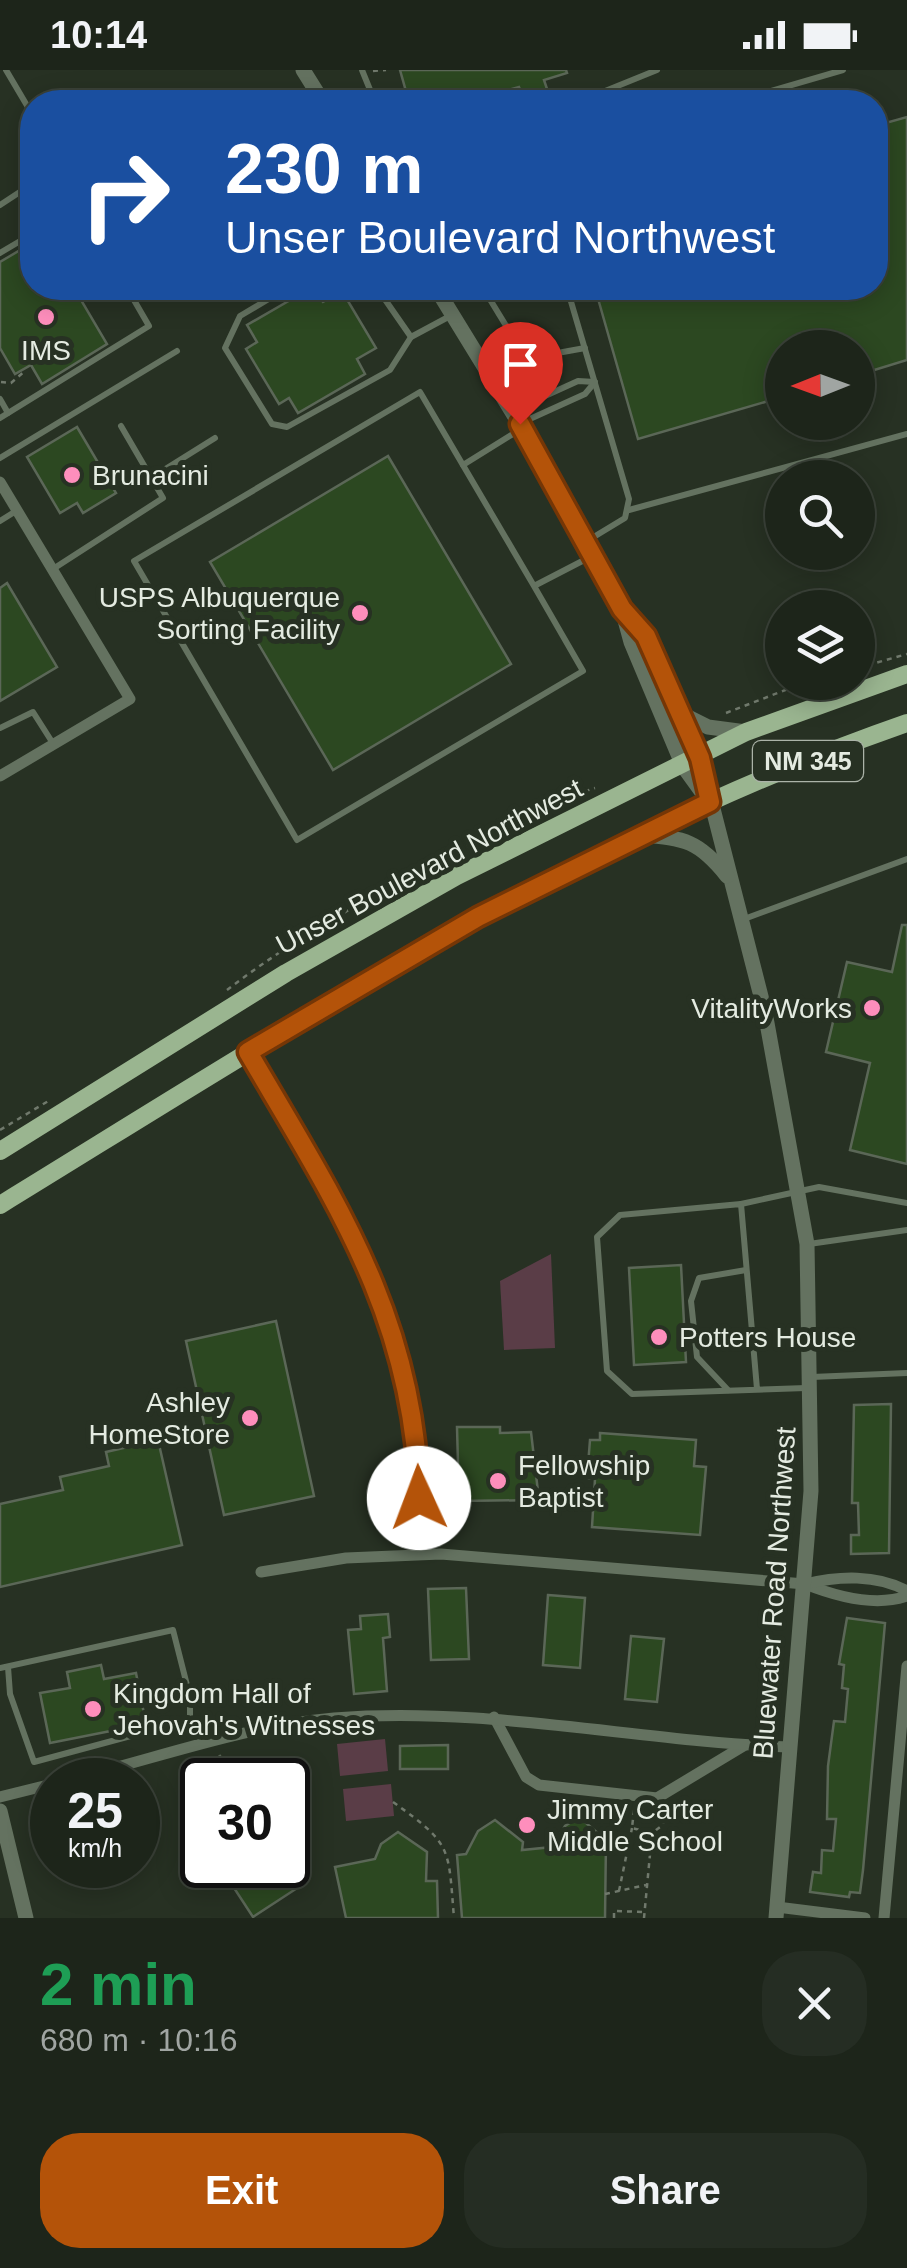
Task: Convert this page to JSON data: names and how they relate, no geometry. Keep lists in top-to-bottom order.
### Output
{
  "streets": {
    "main road": ["NM 345", "Unser Boulevard Northwest"],
    "street": ["Bluewater Road Northwest"]
  },
  "crossings": [
    ["NM 345", "Bluewater Road Northwest"],
    ["Unser Boulevard Northwest", "Bluewater Road Northwest"]
  ],
  "places": [
    "IMS",
    "Brunacini",
    "USPS Albuquerque Sorting Facility",
    "VitalityWorks",
    "Potters House",
    "Ashley HomeStore",
    "Fellowship Baptist",
    "Kingdom Hall of Jehovah's Witnesses",
    "Jimmy Carter Middle School"
  ],
  "north": "left",
  "page": {
    "status": "10:14",
    "turn": ["230 m", "Unser Boulevard Northwest"],
    "speed": "25 km/h",
    "limit": "30",
    "heading": ["2 min", "680 m · 10:16"],
    "buttons": ["Exit", "Share"]
  }
}
